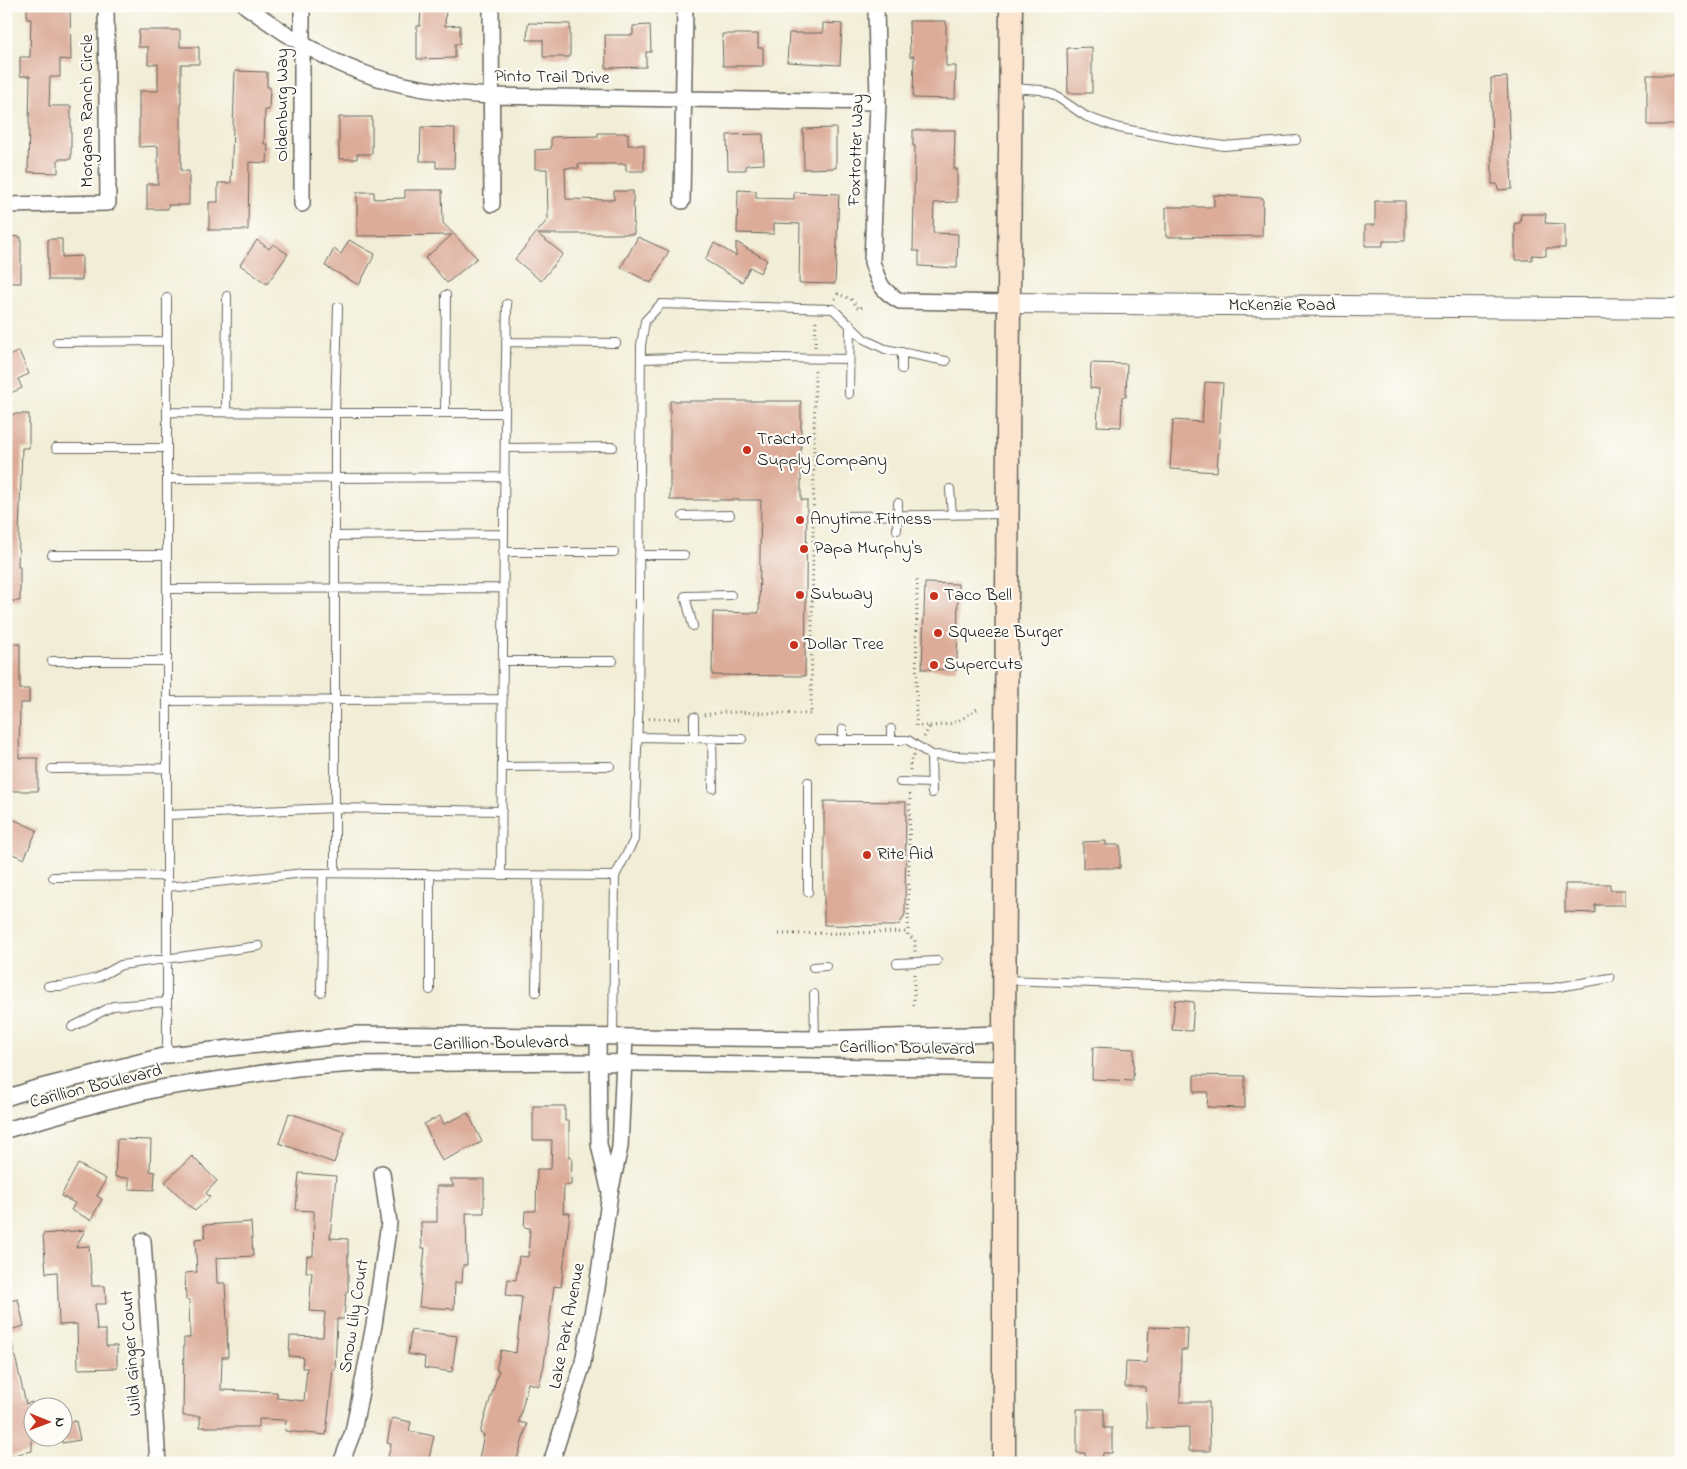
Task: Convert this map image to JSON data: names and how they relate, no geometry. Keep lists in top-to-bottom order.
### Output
{
  "streets": {
    "street": [
      "Pinto Trail Drive",
      "Oldenburg Way",
      "Morgans Ranch Circle",
      "Foxtrotter Way",
      "McKenzie Road",
      "Carillion Boulevard",
      "Snow Lily Court",
      "Lake Park Avenue",
      "Wild Ginger Court"
    ]
  },
  "crossings": [
    ["Pinto Trail Drive", "Oldenburg Way"],
    ["Pinto Trail Drive", "Foxtrotter Way"],
    ["Foxtrotter Way", "McKenzie Road"],
    ["Carillion Boulevard", "Lake Park Avenue"]
  ],
  "places": [
    "Tractor Supply Company",
    "Anytime Fitness",
    "Papa Murphy's",
    "Subway",
    "Taco Bell",
    "Squeeze Burger",
    "Dollar Tree",
    "Supercuts",
    "Rite Aid"
  ],
  "north": "right"
}
